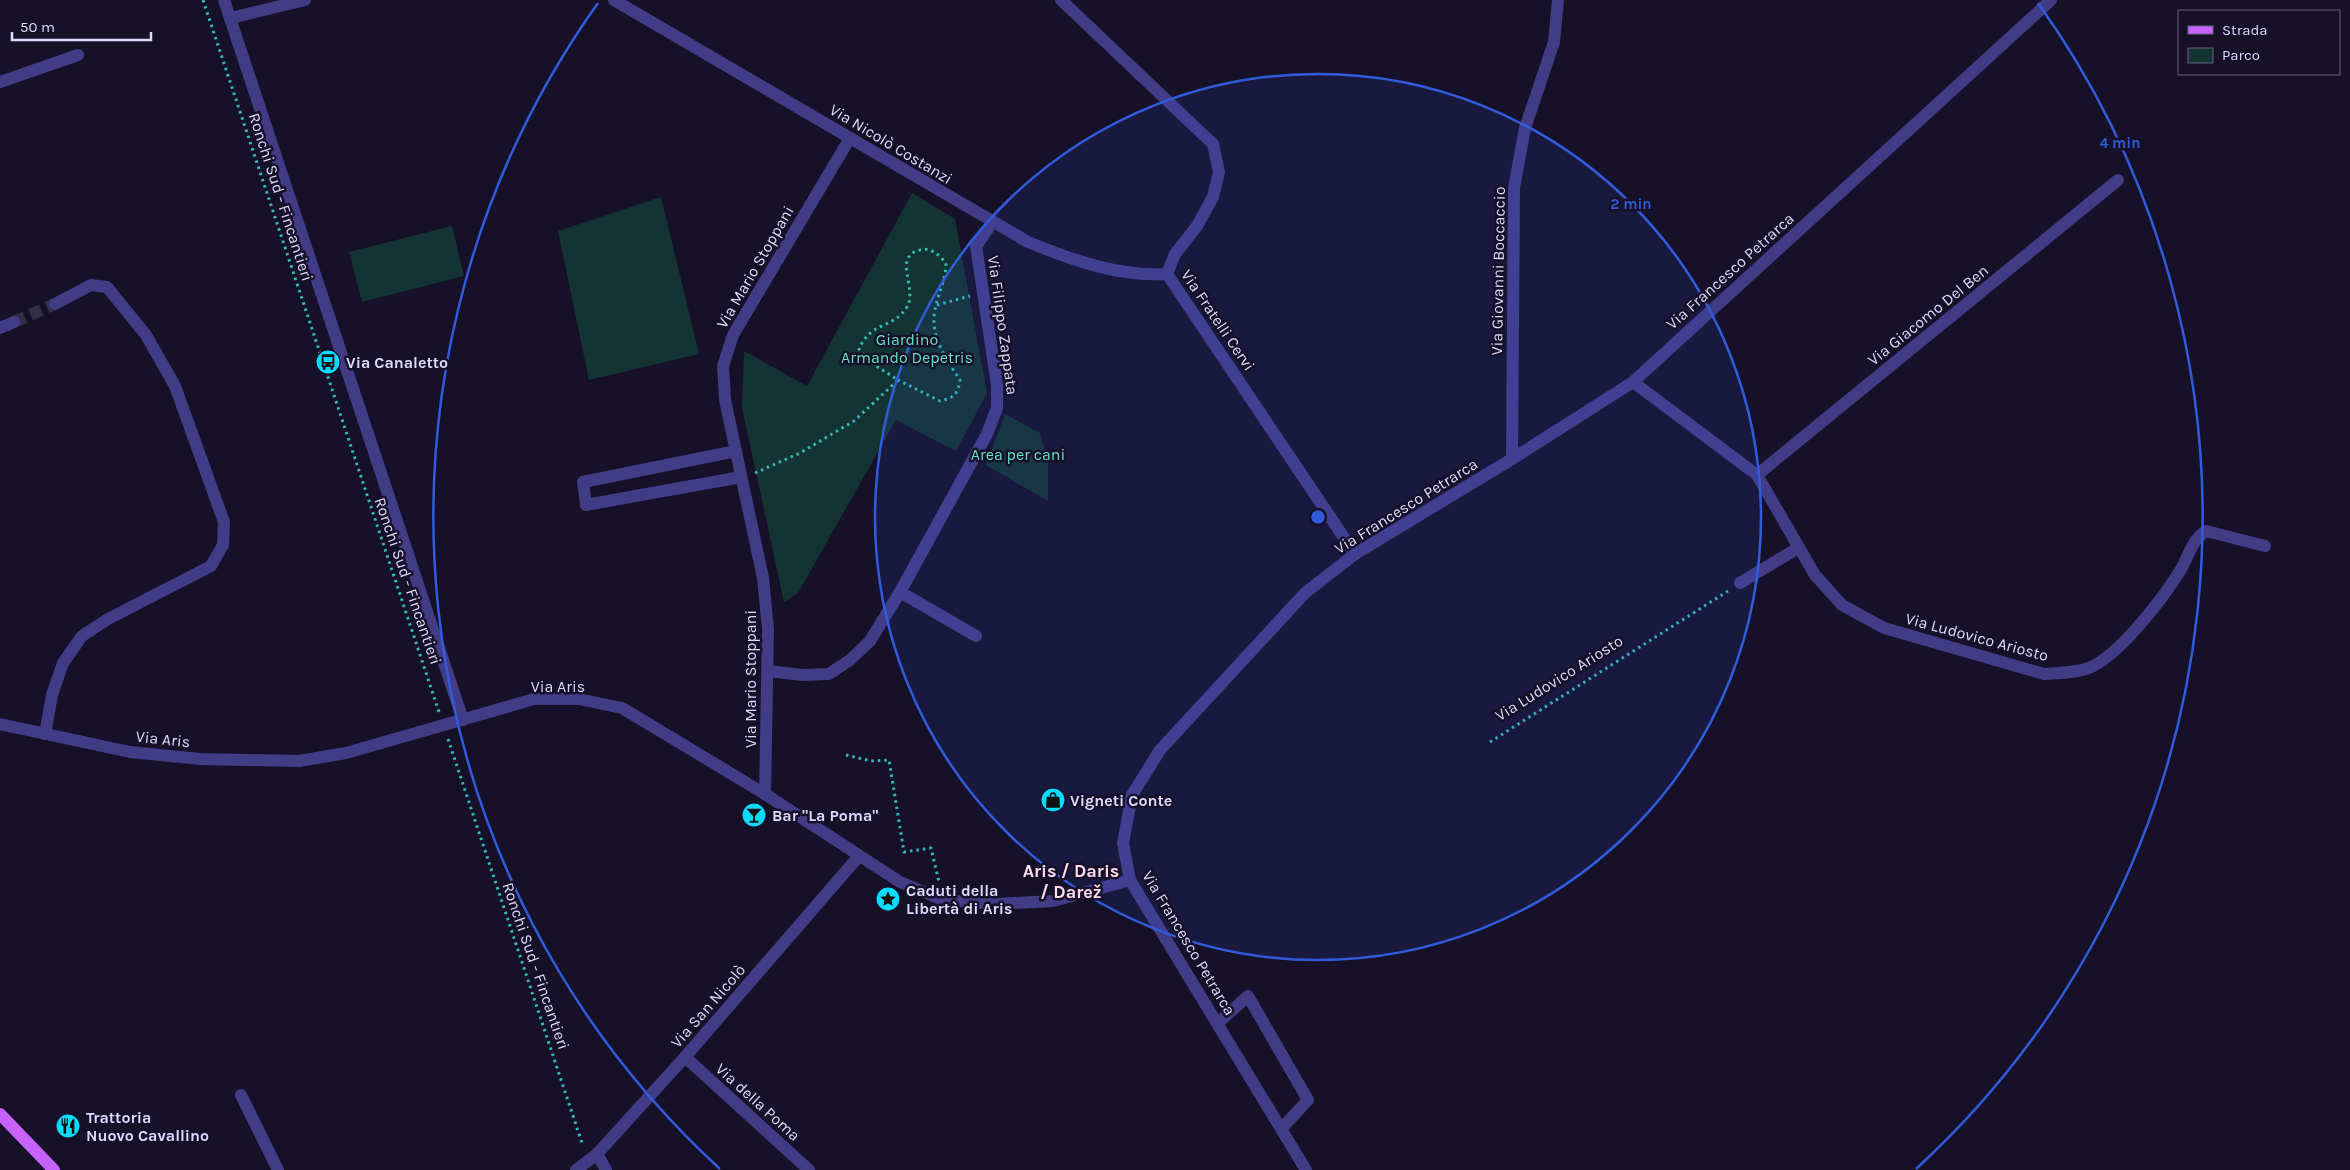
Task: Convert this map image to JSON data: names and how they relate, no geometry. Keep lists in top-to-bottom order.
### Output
{
  "streets": {
    "street": [
      "Via Nicolò Costanzi",
      "Via Mario Stoppani",
      "Via Giovanni Boccaccio",
      "Via Francesco Petrarca",
      "Via Giacomo Del Ben",
      "Via Fratelli Cervi",
      "Via Filippo Zappata",
      "Via Ludovico Ariosto",
      "Via Aris",
      "Via San Nicolò",
      "Via della Poma"
    ],
    "path": ["Ronchi Sud - Fincantieri"]
  },
  "crossings": [
    ["Via Nicolò Costanzi", "Via Mario Stoppani"],
    ["Via Nicolò Costanzi", "Via Fratelli Cervi"],
    ["Via Nicolò Costanzi", "Via Filippo Zappata"],
    ["Ronchi Sud - Fincantieri", "Via Aris"],
    ["Ronchi Sud - Fincantieri", "Via San Nicolò"],
    ["Via Mario Stoppani", "Via Filippo Zappata"],
    ["Via Mario Stoppani", "Via Aris"],
    ["Via Giovanni Boccaccio", "Via Francesco Petrarca"],
    ["Via Francesco Petrarca", "Via Fratelli Cervi"],
    ["Via Francesco Petrarca", "Via Ludovico Ariosto"],
    ["Via Francesco Petrarca", "Via Aris"],
    ["Via Giacomo Del Ben", "Via Ludovico Ariosto"],
    ["Via Aris", "Via San Nicolò"],
    ["Via San Nicolò", "Via della Poma"]
  ],
  "districts": ["Aris / Daris / Darež"],
  "parks": ["Giardino Armando Depetris", "Area per cani"],
  "places": {
    "bus stop": ["Via Canaletto"],
    "shop": ["Vigneti Conte"],
    "bar": ["Bar \"La Poma\""],
    "place": ["Caduti della Libertà di Aris"],
    "restaurant": ["Trattoria Nuovo Cavallino"]
  },
  "legend": ["Strada", "Parco"],
  "scale_bar": "50 m",
  "rings": ["4 min", "2 min"]
}
